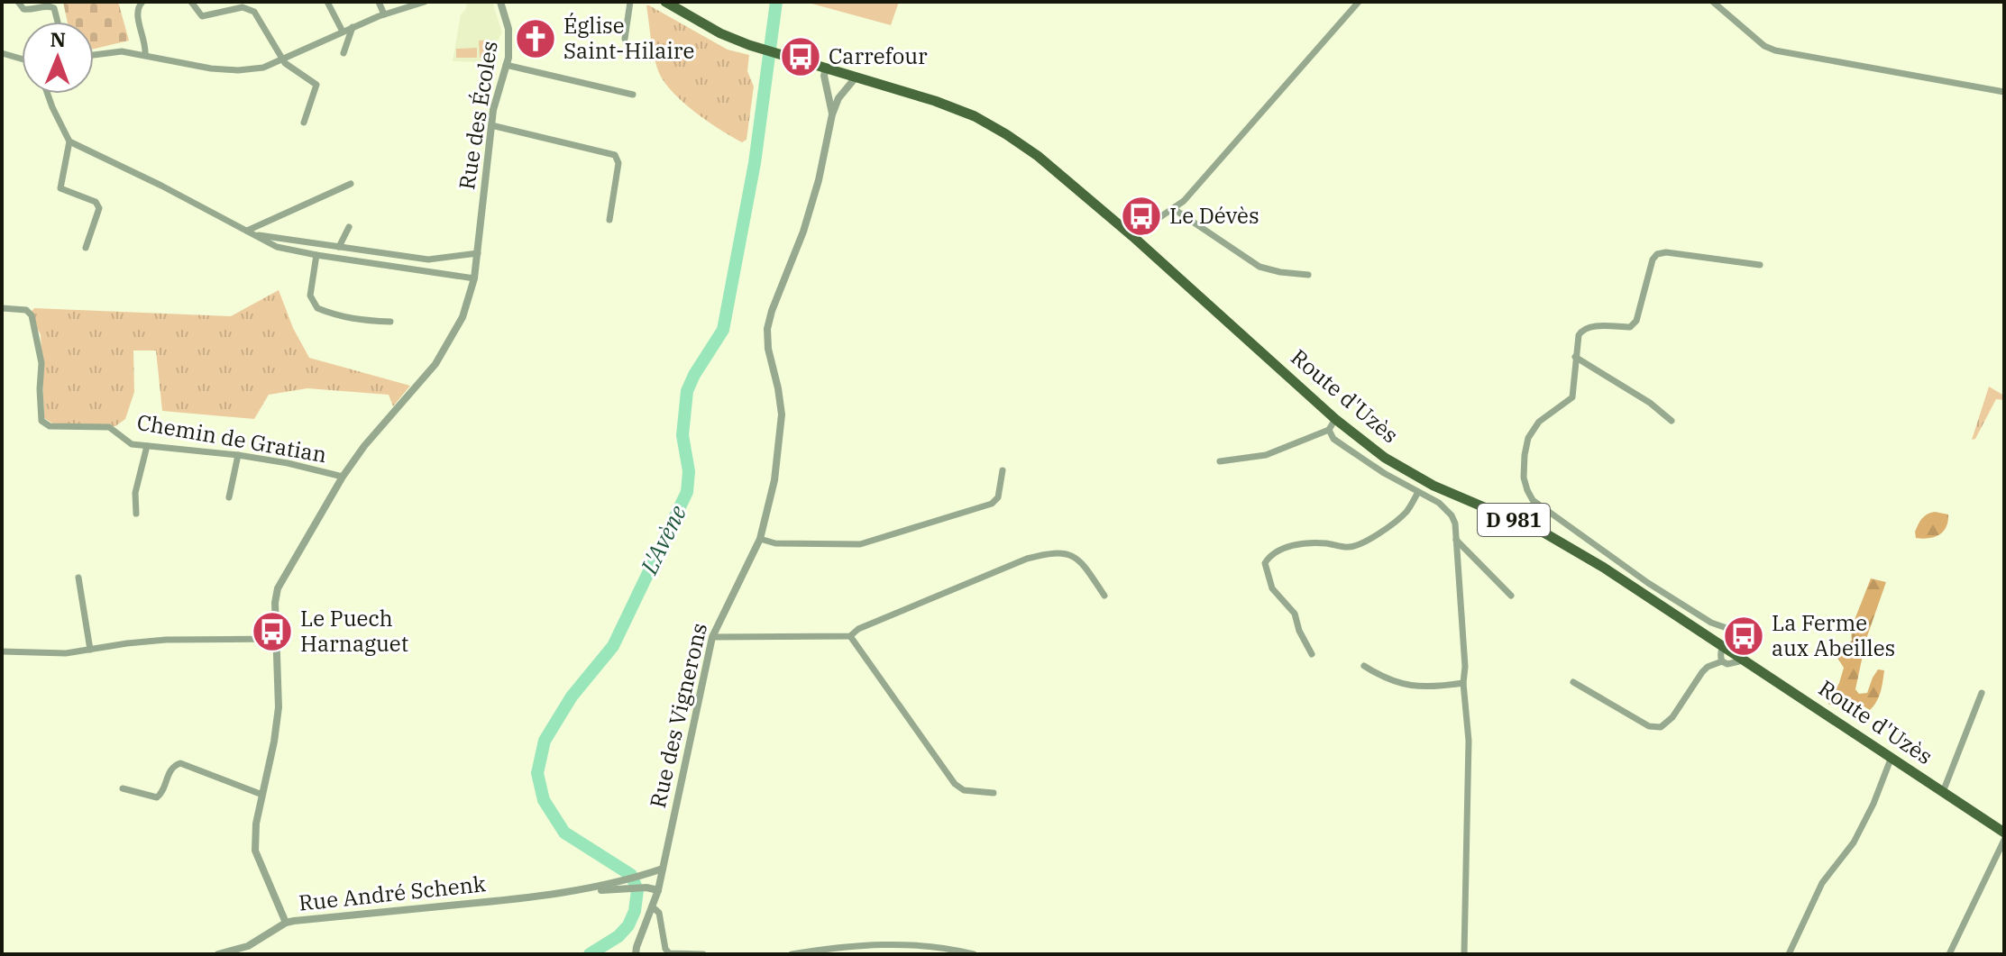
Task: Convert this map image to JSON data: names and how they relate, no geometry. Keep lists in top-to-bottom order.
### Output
{
  "streets": {
    "main road": ["Route d'Uzès", "D 981"],
    "street": [
      "Rue des Écoles",
      "Chemin de Gratian",
      "Rue des Vignerons",
      "Rue André Schenk"
    ]
  },
  "crossings": [
    ["Rue des Écoles", "Chemin de Gratian"],
    ["Rue des Écoles", "Rue André Schenk"],
    ["Route d'Uzès", "Rue des Vignerons"],
    ["Rue des Vignerons", "Rue André Schenk"]
  ],
  "water": ["L'Avène"],
  "places": {
    "church": ["Église Saint-Hilaire"],
    "bus stop": [
      "Carrefour",
      "Le Dévès",
      "Le Puech Harnaguet",
      "La Ferme aux Abeilles"
    ]
  },
  "north": "top"
}
